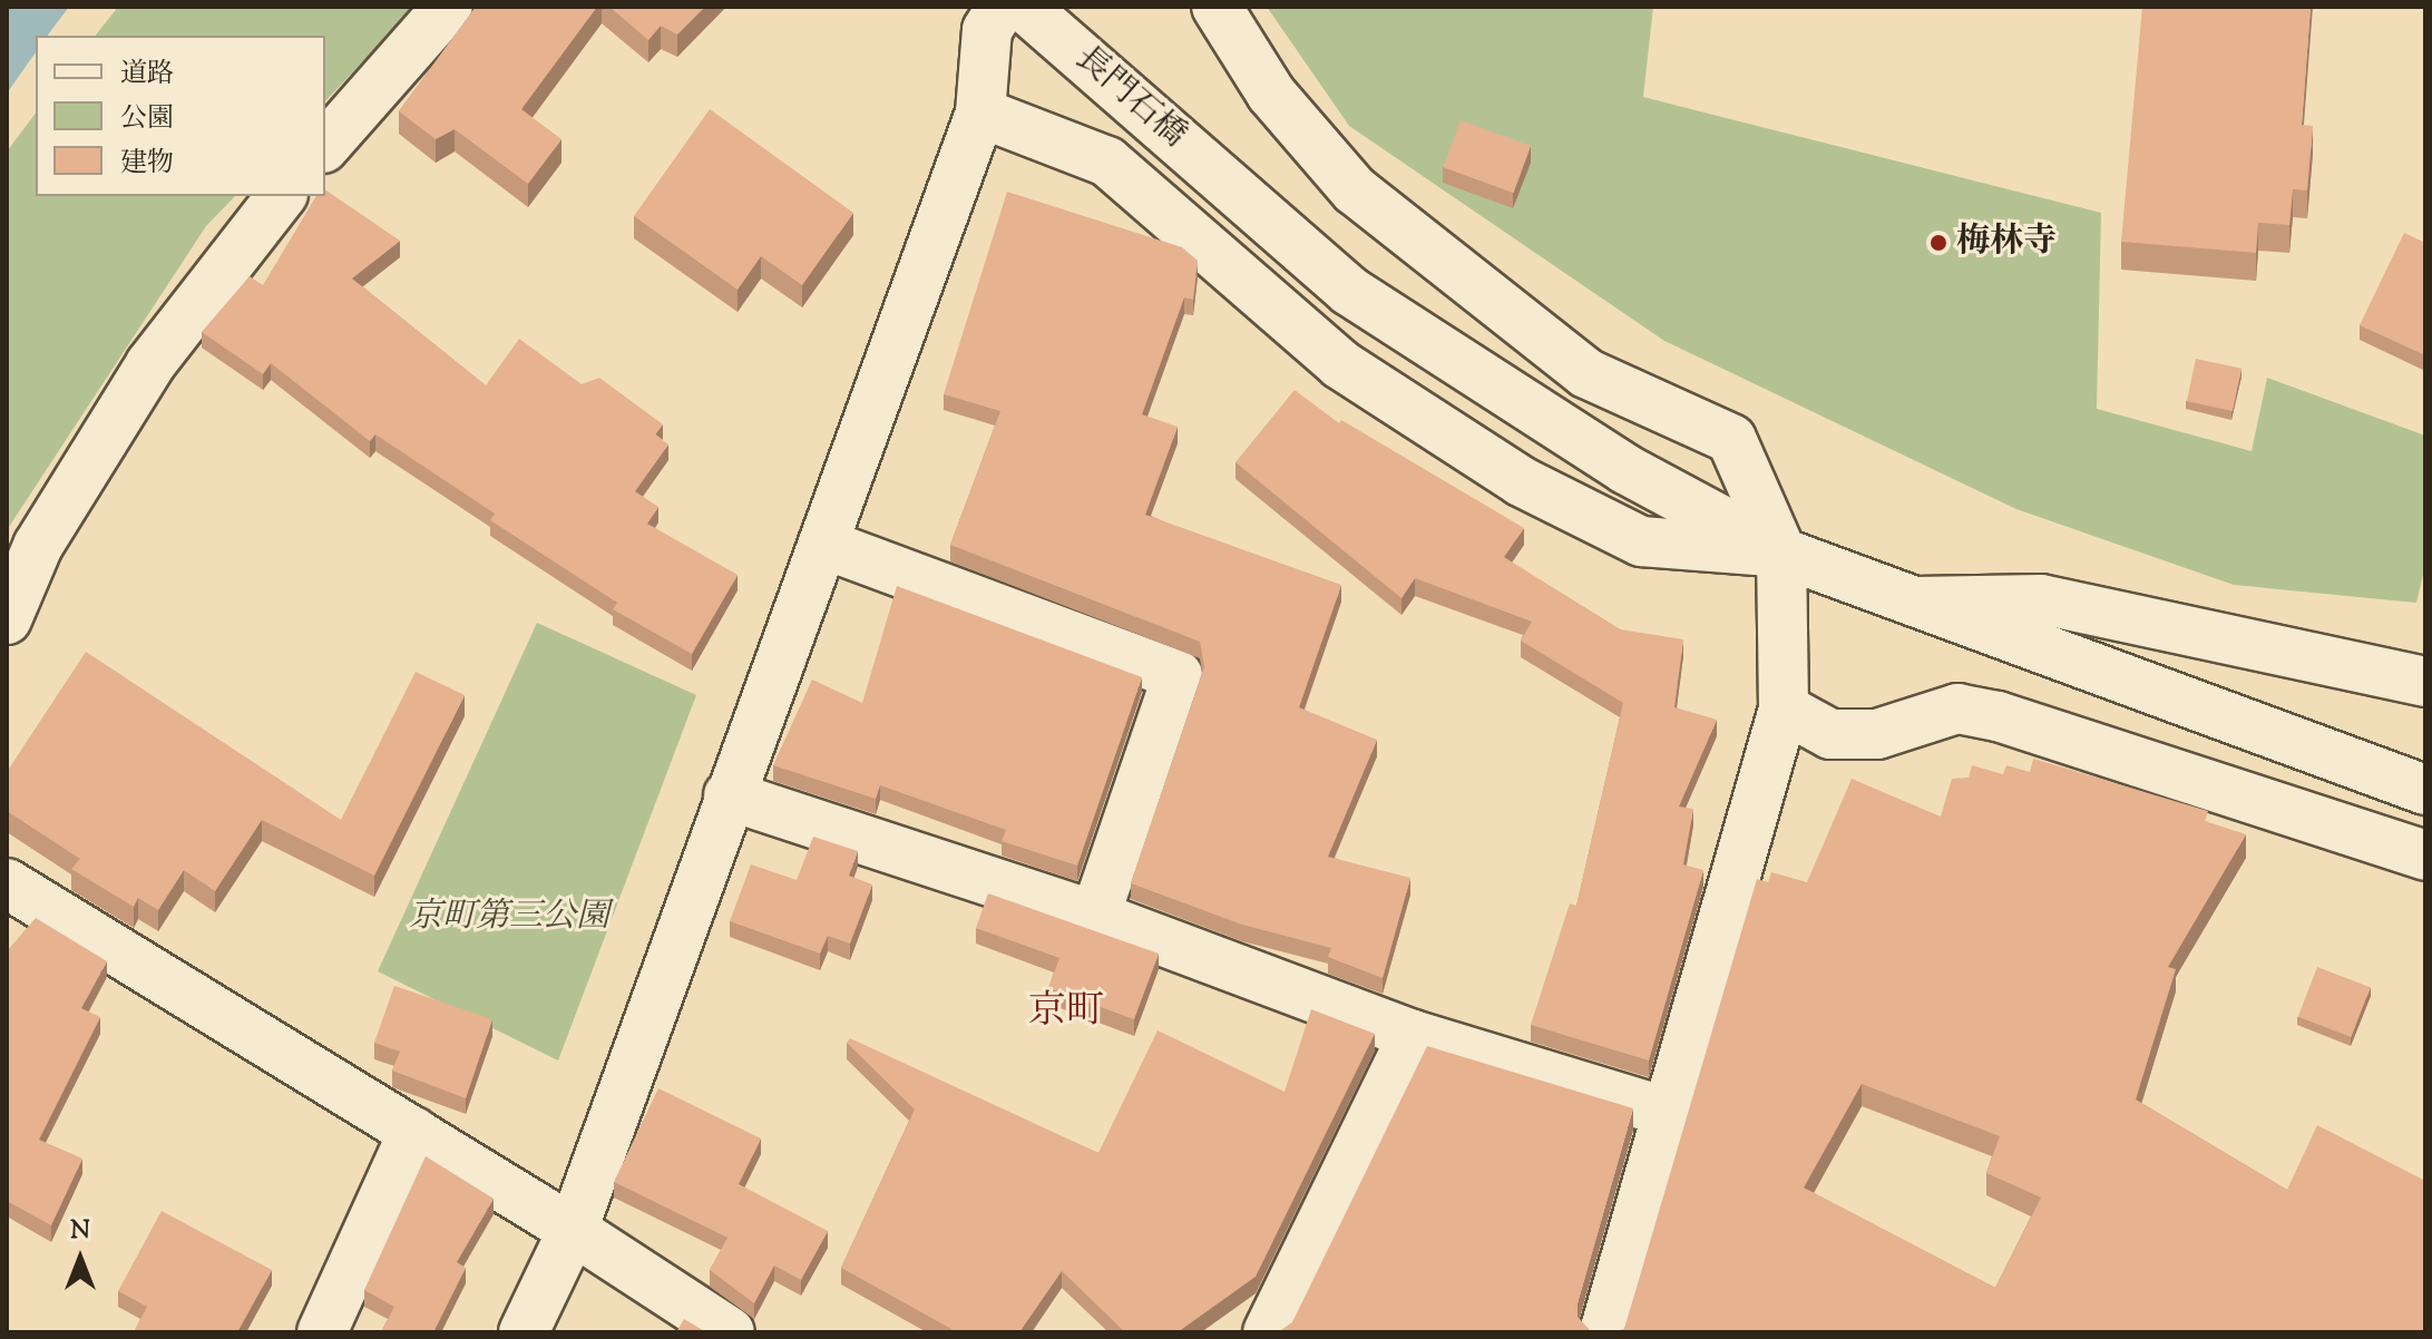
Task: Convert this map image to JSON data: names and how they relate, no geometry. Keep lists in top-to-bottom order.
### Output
{
  "streets": {
    "street": ["長門石橋"]
  },
  "districts": ["京町"],
  "parks": ["京町第三公園"],
  "places": ["梅林寺"],
  "legend": ["道路", "公園", "建物"],
  "north": "top"
}
